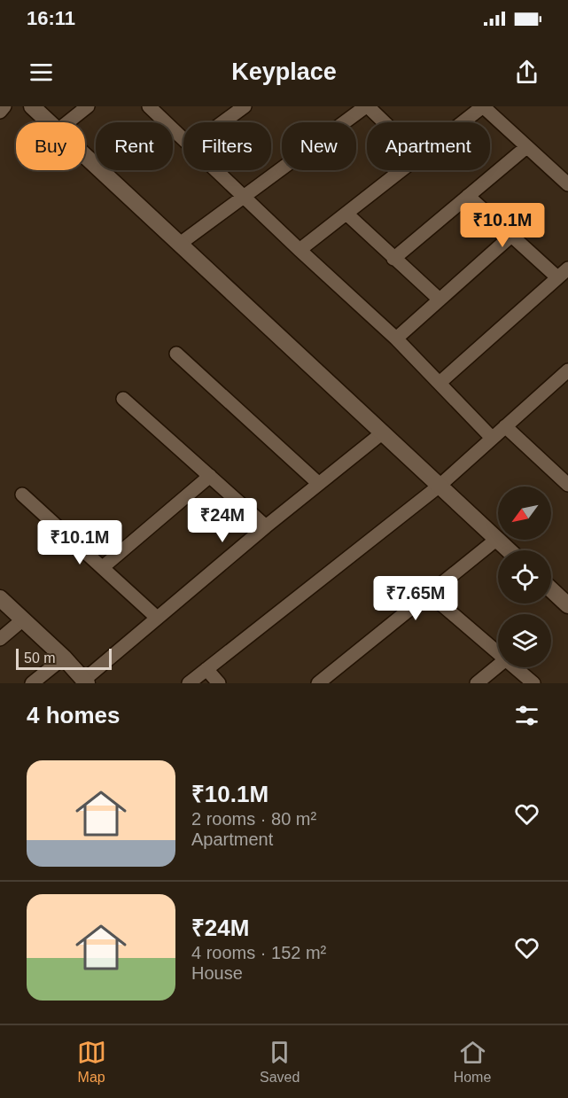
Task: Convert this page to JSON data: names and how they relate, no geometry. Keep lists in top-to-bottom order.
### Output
{
  "scale_bar": "50 m",
  "north": "bottom left",
  "page": {
    "status": "16:11",
    "header": "Keyplace",
    "chip": [
      "Buy",
      "Rent",
      "Filters",
      "New",
      "Apartment"
    ],
    "price": [
      "₹10.1M",
      "₹24M",
      "₹10.1M",
      "₹7.65M"
    ],
    "scale": "50 m",
    "heading": "4 homes",
    "list": [
      {
        "name": "₹10.1M",
        "note": "2 rooms · 80 m² · Apartment"
      },
      {
        "name": "₹24M",
        "note": "4 rooms · 152 m² · House"
      }
    ],
    "tabs": ["Map", "Saved", "Home"]
  }
}
